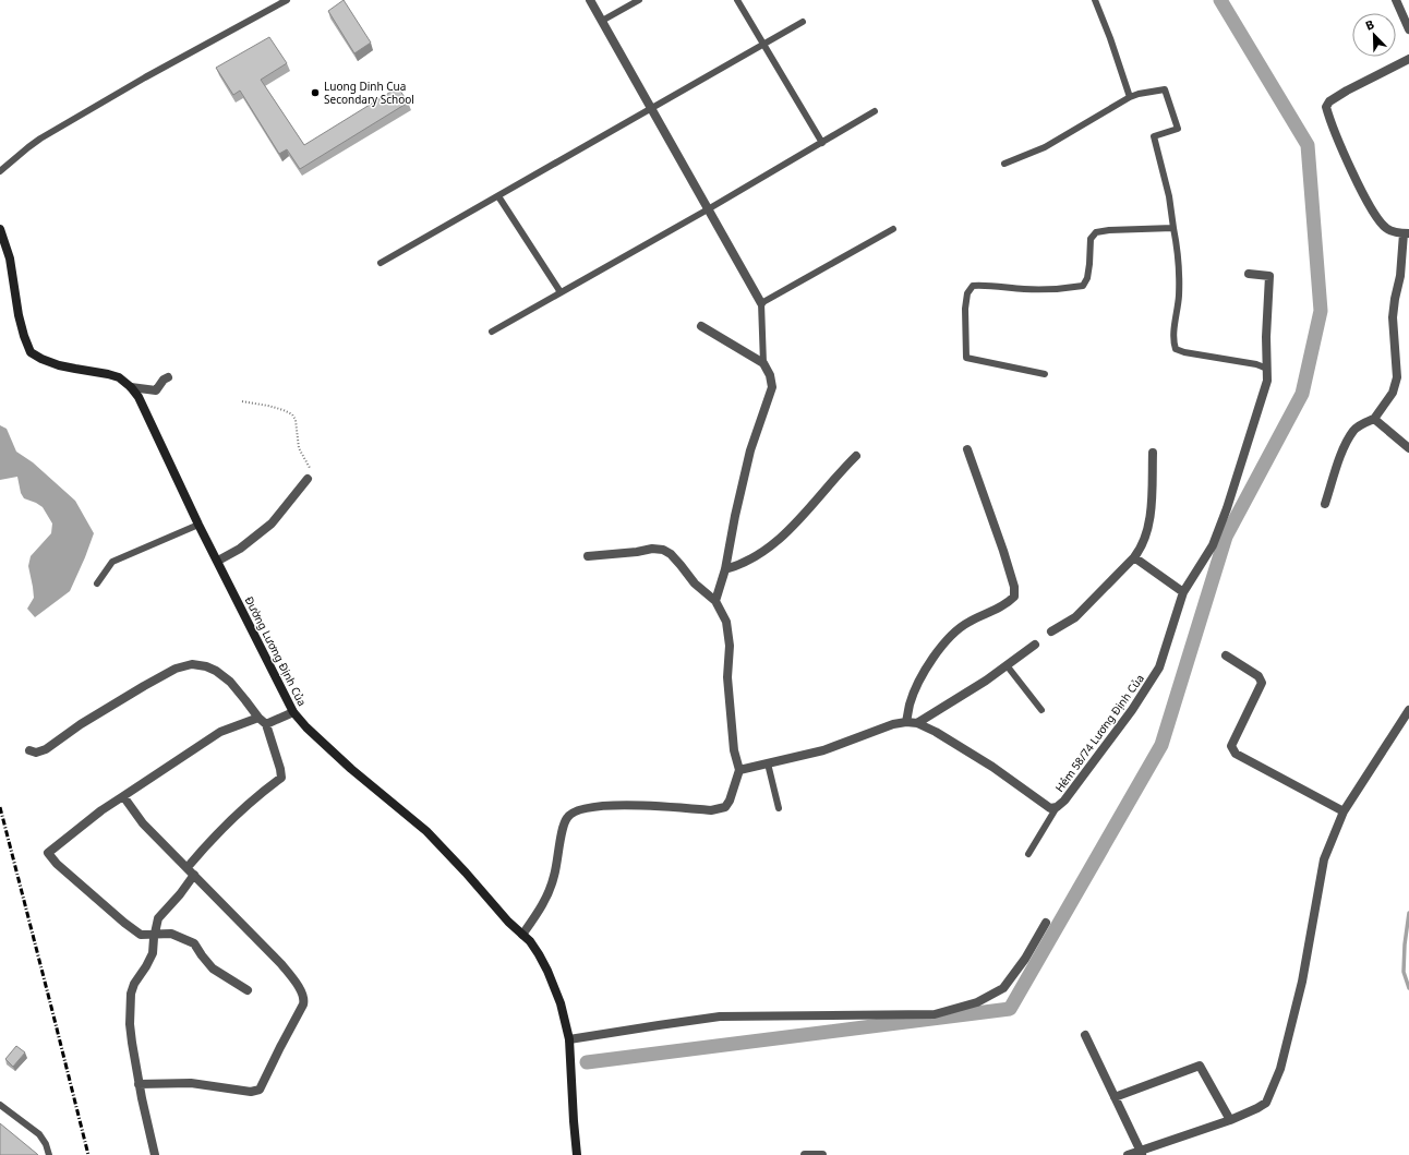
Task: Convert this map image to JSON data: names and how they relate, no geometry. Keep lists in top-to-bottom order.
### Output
{
  "streets": {
    "street": ["Đường Lương Định Của", "Hẻm 58/74 Lương Định Của"]
  },
  "places": ["Luong Dinh Cua Secondary School"],
  "north": "top left"
}
